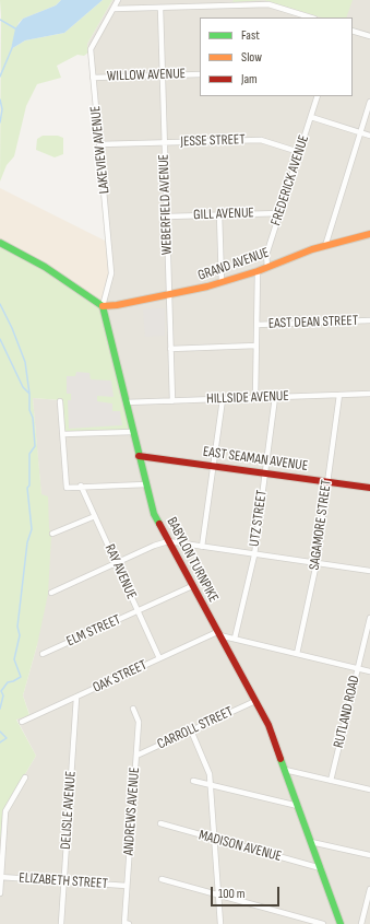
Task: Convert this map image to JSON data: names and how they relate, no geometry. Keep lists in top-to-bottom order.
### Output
{
  "streets": {
    "main road": ["GRAND AVENUE", "EAST SEAMAN AVENUE", "BABYLON TURNPIKE"],
    "street": [
      "WILLOW AVENUE",
      "JESSE STREET",
      "LAKEVIEW AVENUE",
      "FREDERICK AVENUE",
      "WEBERFIELD AVENUE",
      "GILL AVENUE",
      "EAST DEAN STREET",
      "HILLSIDE AVENUE",
      "UTZ STREET",
      "SAGAMORE STREET",
      "RAY AVENUE",
      "ELM STREET",
      "OAK STREET",
      "RUTLAND ROAD",
      "CARROLL STREET",
      "DELISLE AVENUE",
      "ANDREWS AVENUE",
      "MADISON AVENUE",
      "ELIZABETH STREET"
    ]
  },
  "crossings": [
    ["WILLOW AVENUE", "LAKEVIEW AVENUE"],
    ["WILLOW AVENUE", "WEBERFIELD AVENUE"],
    ["JESSE STREET", "LAKEVIEW AVENUE"],
    ["JESSE STREET", "FREDERICK AVENUE"],
    ["JESSE STREET", "WEBERFIELD AVENUE"],
    ["LAKEVIEW AVENUE", "GRAND AVENUE"],
    ["LAKEVIEW AVENUE", "BABYLON TURNPIKE"],
    ["FREDERICK AVENUE", "GILL AVENUE"],
    ["FREDERICK AVENUE", "GRAND AVENUE"],
    ["WEBERFIELD AVENUE", "GILL AVENUE"],
    ["WEBERFIELD AVENUE", "GRAND AVENUE"],
    ["WEBERFIELD AVENUE", "HILLSIDE AVENUE"],
    ["GRAND AVENUE", "BABYLON TURNPIKE"],
    ["HILLSIDE AVENUE", "UTZ STREET"],
    ["HILLSIDE AVENUE", "SAGAMORE STREET"],
    ["HILLSIDE AVENUE", "BABYLON TURNPIKE"],
    ["EAST SEAMAN AVENUE", "UTZ STREET"],
    ["EAST SEAMAN AVENUE", "SAGAMORE STREET"],
    ["EAST SEAMAN AVENUE", "BABYLON TURNPIKE"],
    ["BABYLON TURNPIKE", "ELM STREET"],
    ["BABYLON TURNPIKE", "OAK STREET"],
    ["BABYLON TURNPIKE", "CARROLL STREET"],
    ["BABYLON TURNPIKE", "MADISON AVENUE"],
    ["RAY AVENUE", "ELM STREET"],
    ["RAY AVENUE", "OAK STREET"],
    ["OAK STREET", "DELISLE AVENUE"],
    ["CARROLL STREET", "ANDREWS AVENUE"],
    ["DELISLE AVENUE", "ELIZABETH STREET"],
    ["ANDREWS AVENUE", "ELIZABETH STREET"]
  ],
  "legend": ["Fast", "Slow", "Jam"],
  "scale_bar": "100 m"
}
